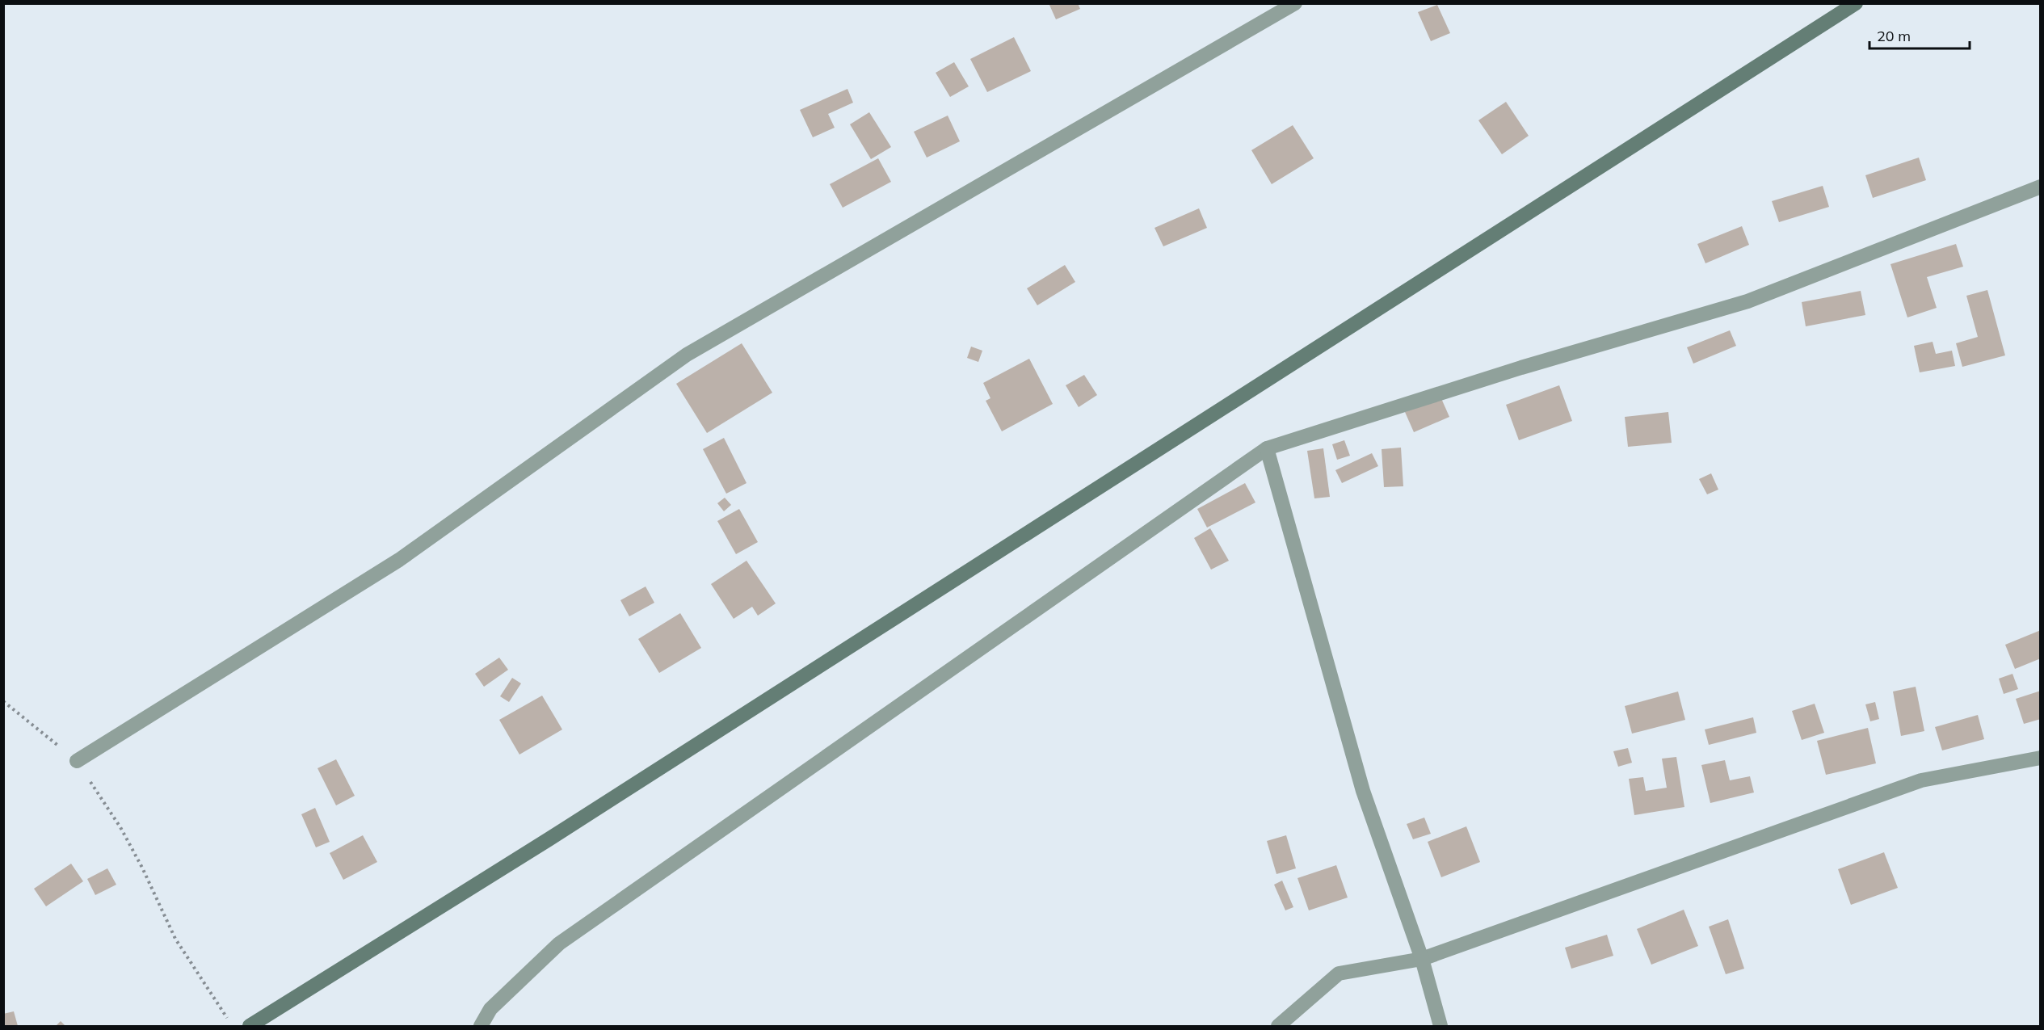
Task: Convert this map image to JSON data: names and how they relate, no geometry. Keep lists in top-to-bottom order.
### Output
{
  "scale_bar": "20 m"
}
